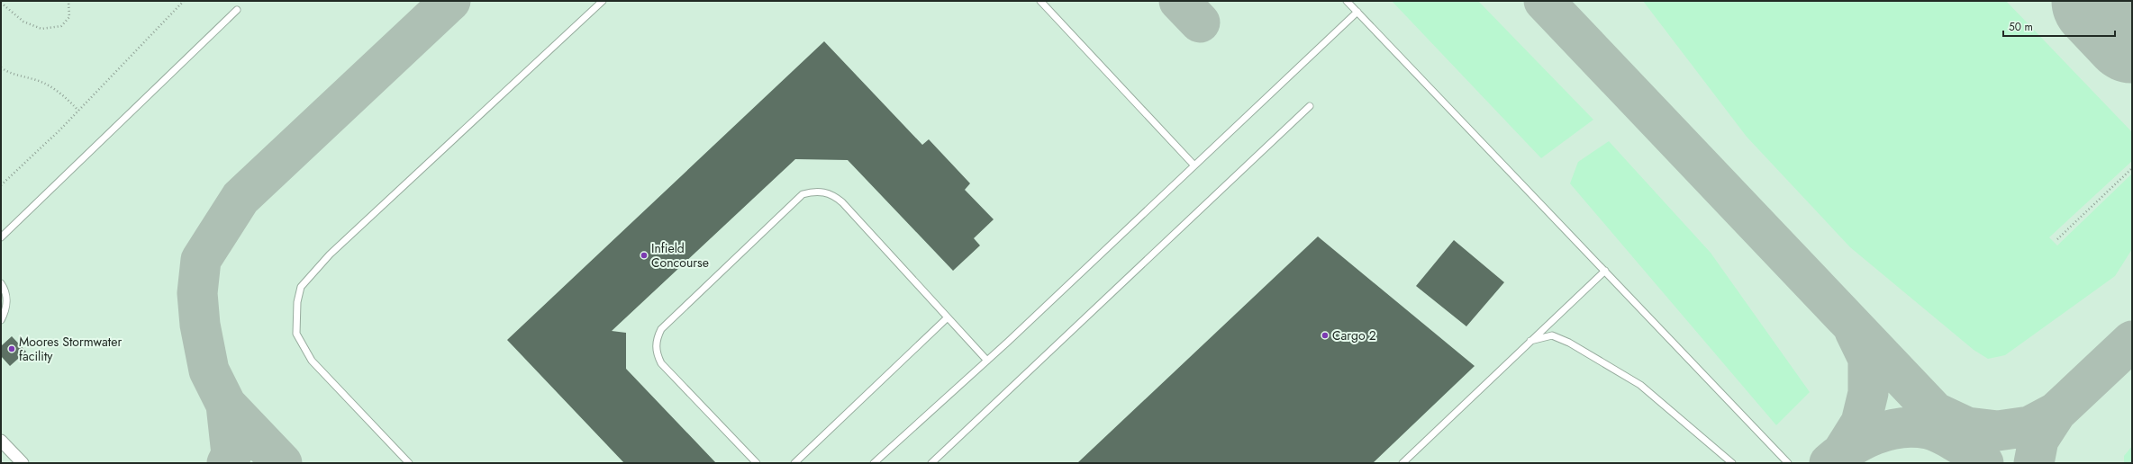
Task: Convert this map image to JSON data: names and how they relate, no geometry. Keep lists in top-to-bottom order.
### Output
{
  "places": ["Infield Concourse", "Cargo 2", "Moores Stormwater facility"],
  "scale_bar": "50 m"
}
